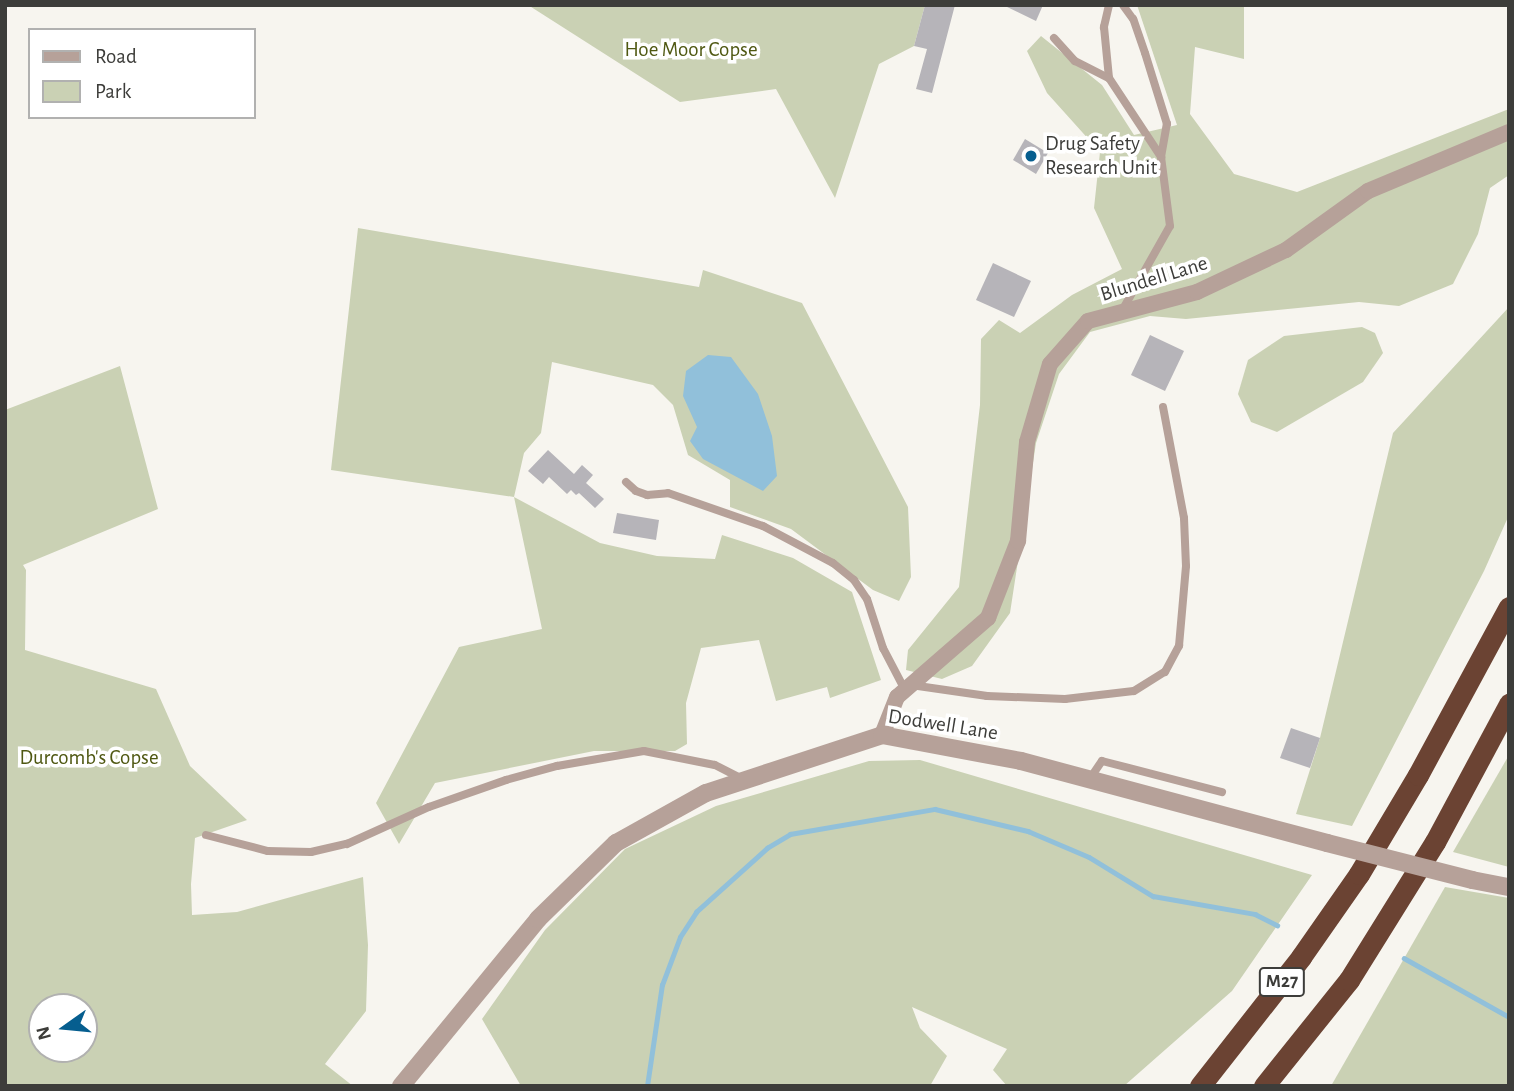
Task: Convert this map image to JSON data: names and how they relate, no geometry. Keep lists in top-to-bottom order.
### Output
{
  "streets": {
    "highway": ["M27"],
    "street": ["Blundell Lane", "Dodwell Lane"]
  },
  "crossings": [
    ["Blundell Lane", "Dodwell Lane"]
  ],
  "parks": ["Hoe Moor Copse", "Durcomb's Copse"],
  "places": ["Drug Safety Research Unit"],
  "legend": ["Road", "Park"],
  "north": "left"
}
